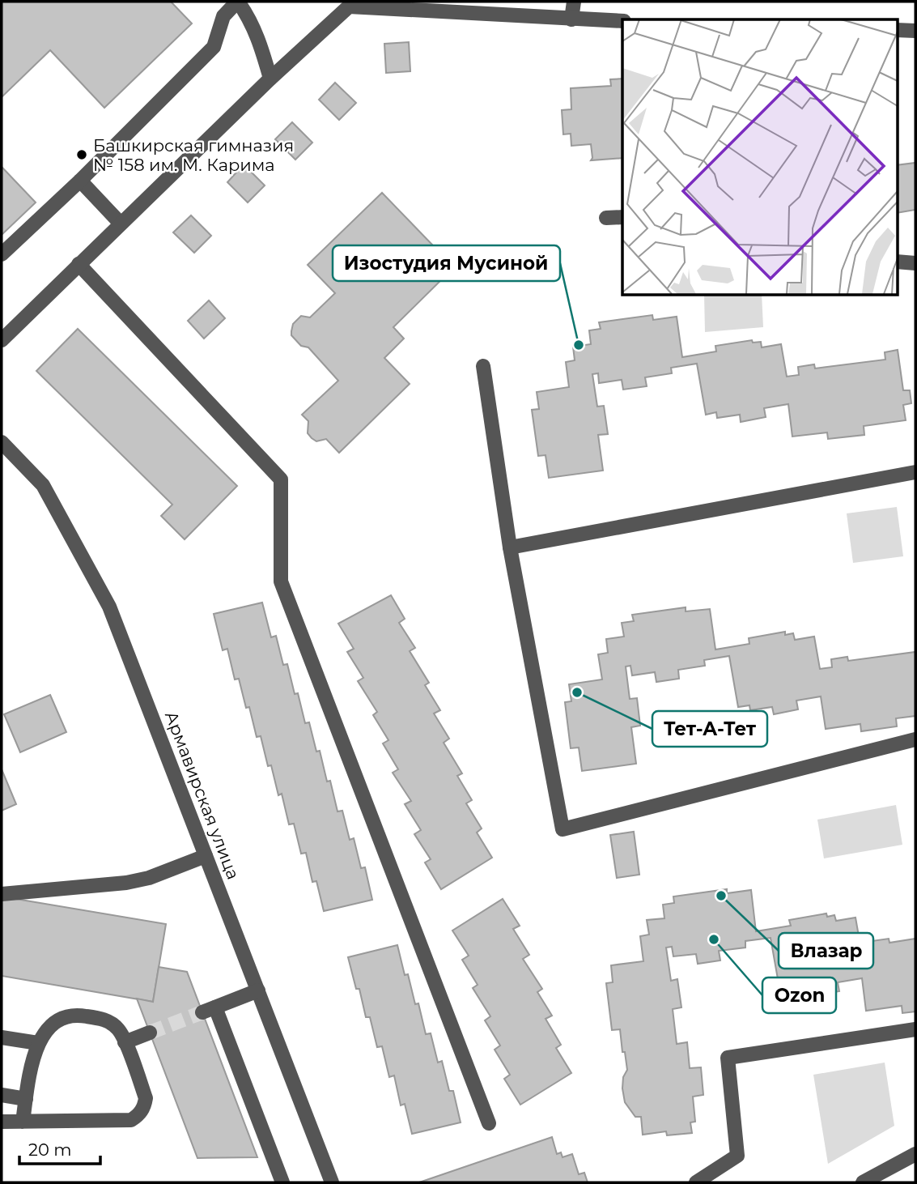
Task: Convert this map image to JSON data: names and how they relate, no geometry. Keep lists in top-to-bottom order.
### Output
{
  "streets": {
    "street": ["Армавирская улица"]
  },
  "places": [
    "Башкирская гимназия № 158 им. М. Карима",
    "Изостудия Мусиной",
    "Тет-А-Тет",
    "Влазар",
    "Ozon"
  ],
  "scale_bar": "20 m"
}
